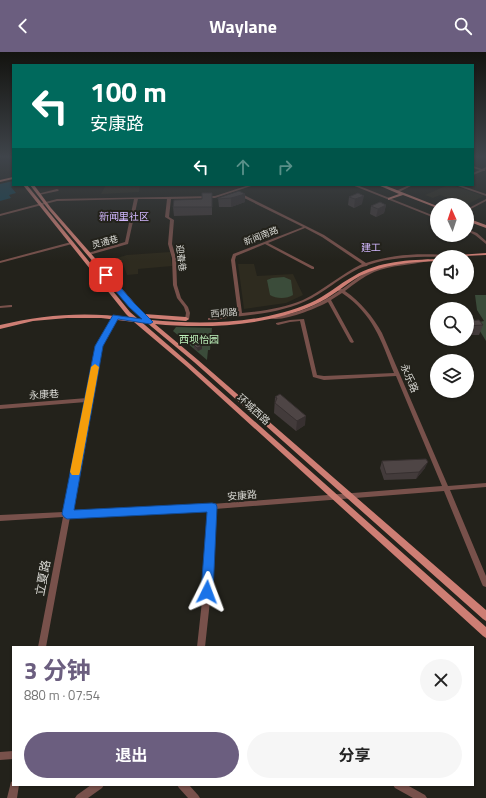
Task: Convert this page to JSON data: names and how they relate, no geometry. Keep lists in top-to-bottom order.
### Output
{
  "streets": {
    "main road": ["西坝路", "环城西路"],
    "street": [
      "新闻南路",
      "灵通巷",
      "迎春巷",
      "永乐路",
      "永康巷",
      "安康路",
      "立夏路"
    ]
  },
  "crossings": [
    ["灵通巷", "环城西路"],
    ["迎春巷", "西坝路"],
    ["西坝路", "永乐路"],
    ["西坝路", "环城西路"],
    ["西坝路", "立夏路"],
    ["永乐路", "安康路"],
    ["永康巷", "立夏路"],
    ["环城西路", "安康路"],
    ["安康路", "立夏路"]
  ],
  "districts": ["新闻里社区", "建工"],
  "parks": ["西坝怡园"],
  "north": "top",
  "page": {
    "header": "Waylane",
    "turn": ["100 m", "安康路"],
    "heading": ["3 分钟", "880 m · 07:54"],
    "buttons": ["退出", "分享"]
  }
}
